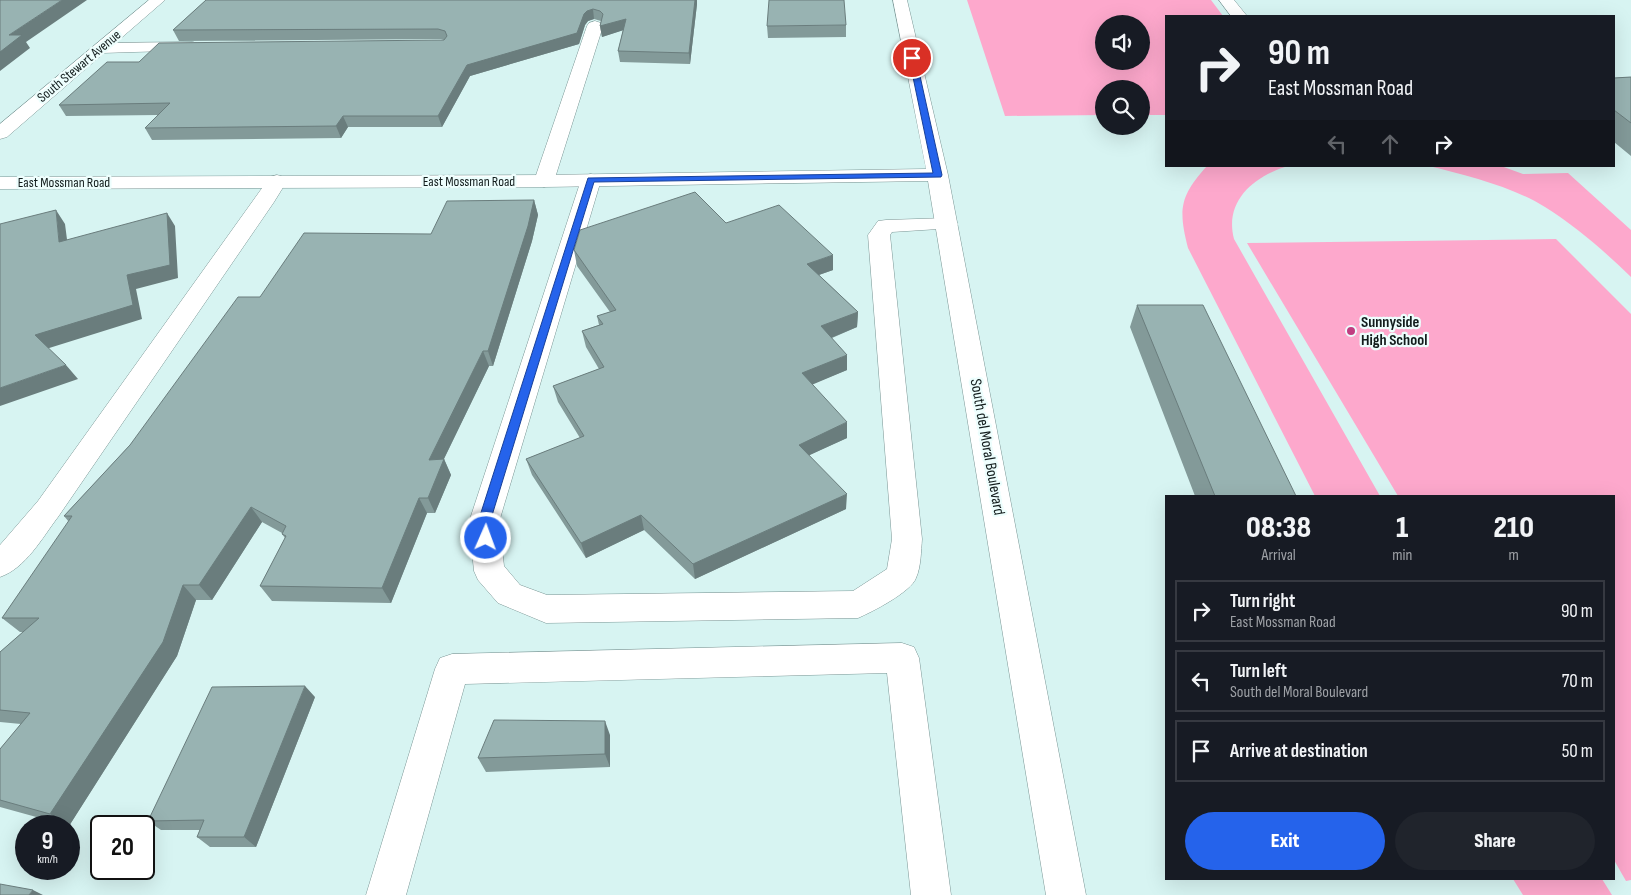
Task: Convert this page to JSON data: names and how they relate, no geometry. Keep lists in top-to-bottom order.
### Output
{
  "streets": {
    "street": ["South Stewart Avenue", "East Mossman Road", "South del Moral Boulevard"]
  },
  "crossings": [
    ["East Mossman Road", "South del Moral Boulevard"]
  ],
  "places": ["Sunnyside High School"],
  "page": {
    "turn": ["90 m", "East Mossman Road"],
    "eta": [
      "08:38",
      "Arrival",
      "1",
      "min",
      "210",
      "m"
    ],
    "list": [
      {
        "name": "Turn right",
        "note": "East Mossman Road",
        "value": "90 m"
      },
      {
        "name": "Turn left",
        "note": "South del Moral Boulevard",
        "value": "70 m"
      },
      {
        "name": "Arrive at destination",
        "value": "50 m"
      }
    ],
    "buttons": ["Exit", "Share"],
    "speed": "9 km/h",
    "limit": "20"
  }
}
